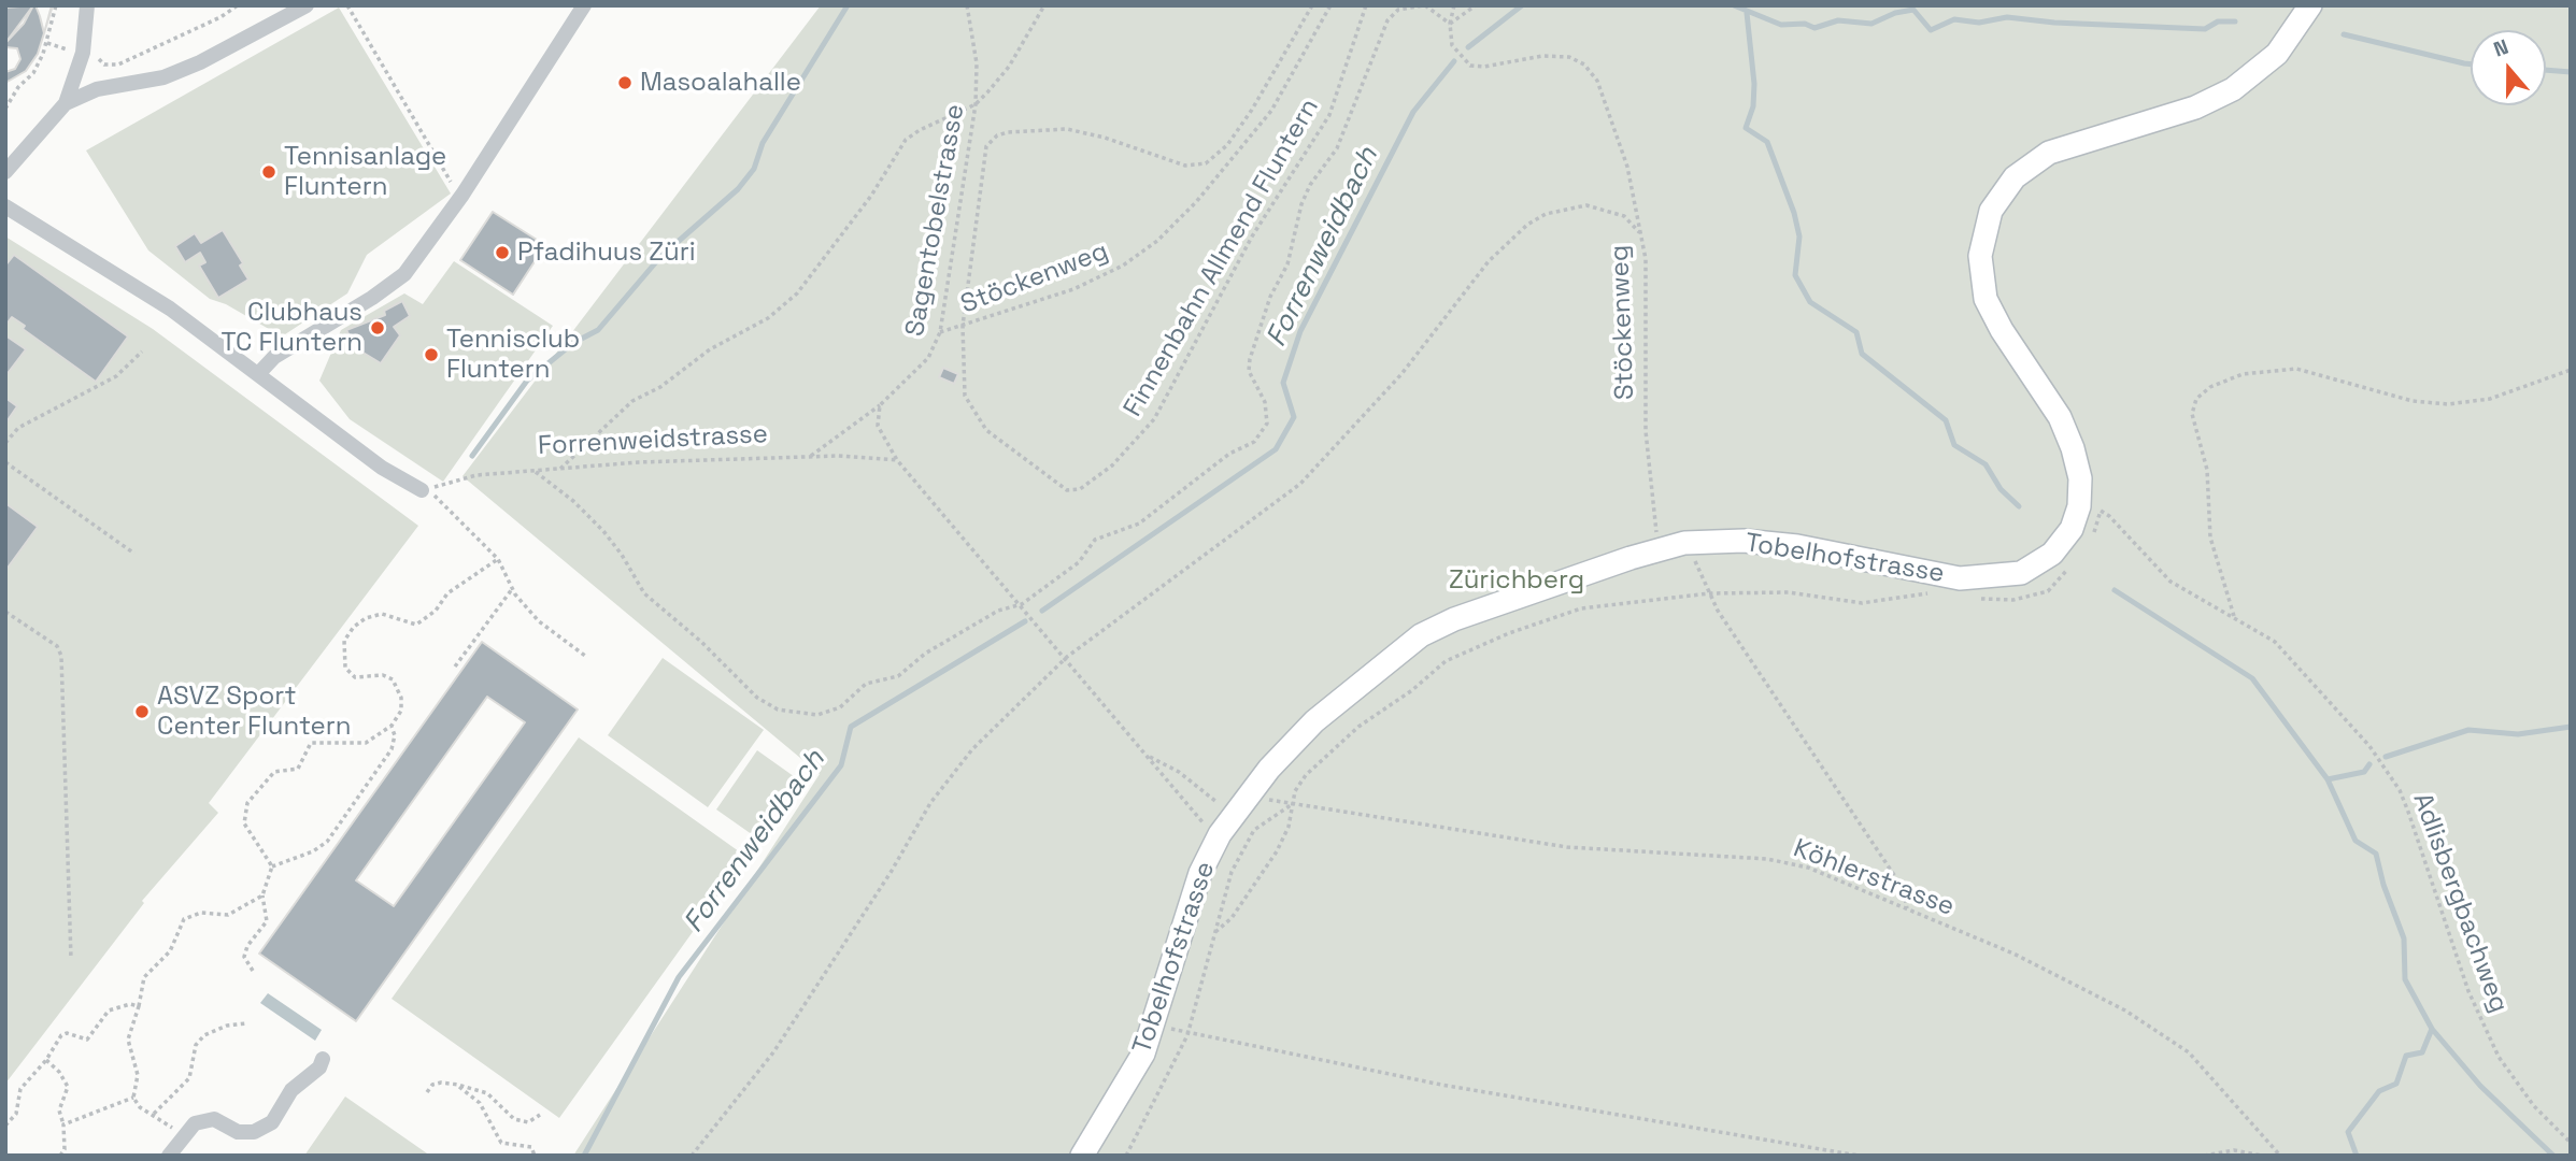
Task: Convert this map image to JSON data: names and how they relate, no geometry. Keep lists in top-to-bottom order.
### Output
{
  "streets": {
    "main road": ["Tobelhofstrasse"],
    "path": [
      "Sagentobelstrasse",
      "Finnenbahn Allmend Fluntern",
      "Stöckenweg",
      "Forrenweidstrasse",
      "Köhlerstrasse",
      "Adlisbergbachweg"
    ]
  },
  "crossings": [
    ["Sagentobelstrasse", "Stöckenweg"],
    ["Sagentobelstrasse", "Forrenweidstrasse"],
    ["Finnenbahn Allmend Fluntern", "Stöckenweg"],
    ["Stöckenweg", "Tobelhofstrasse"]
  ],
  "water": ["Forrenweidbach"],
  "parks": ["Zürichberg"],
  "places": [
    "Masoalahalle",
    "Tennisanlage Fluntern",
    "Pfadihuus Züri",
    "Clubhaus TC Fluntern",
    "Tennisclub Fluntern",
    "ASVZ Sport Center Fluntern"
  ],
  "north": "top"
}
